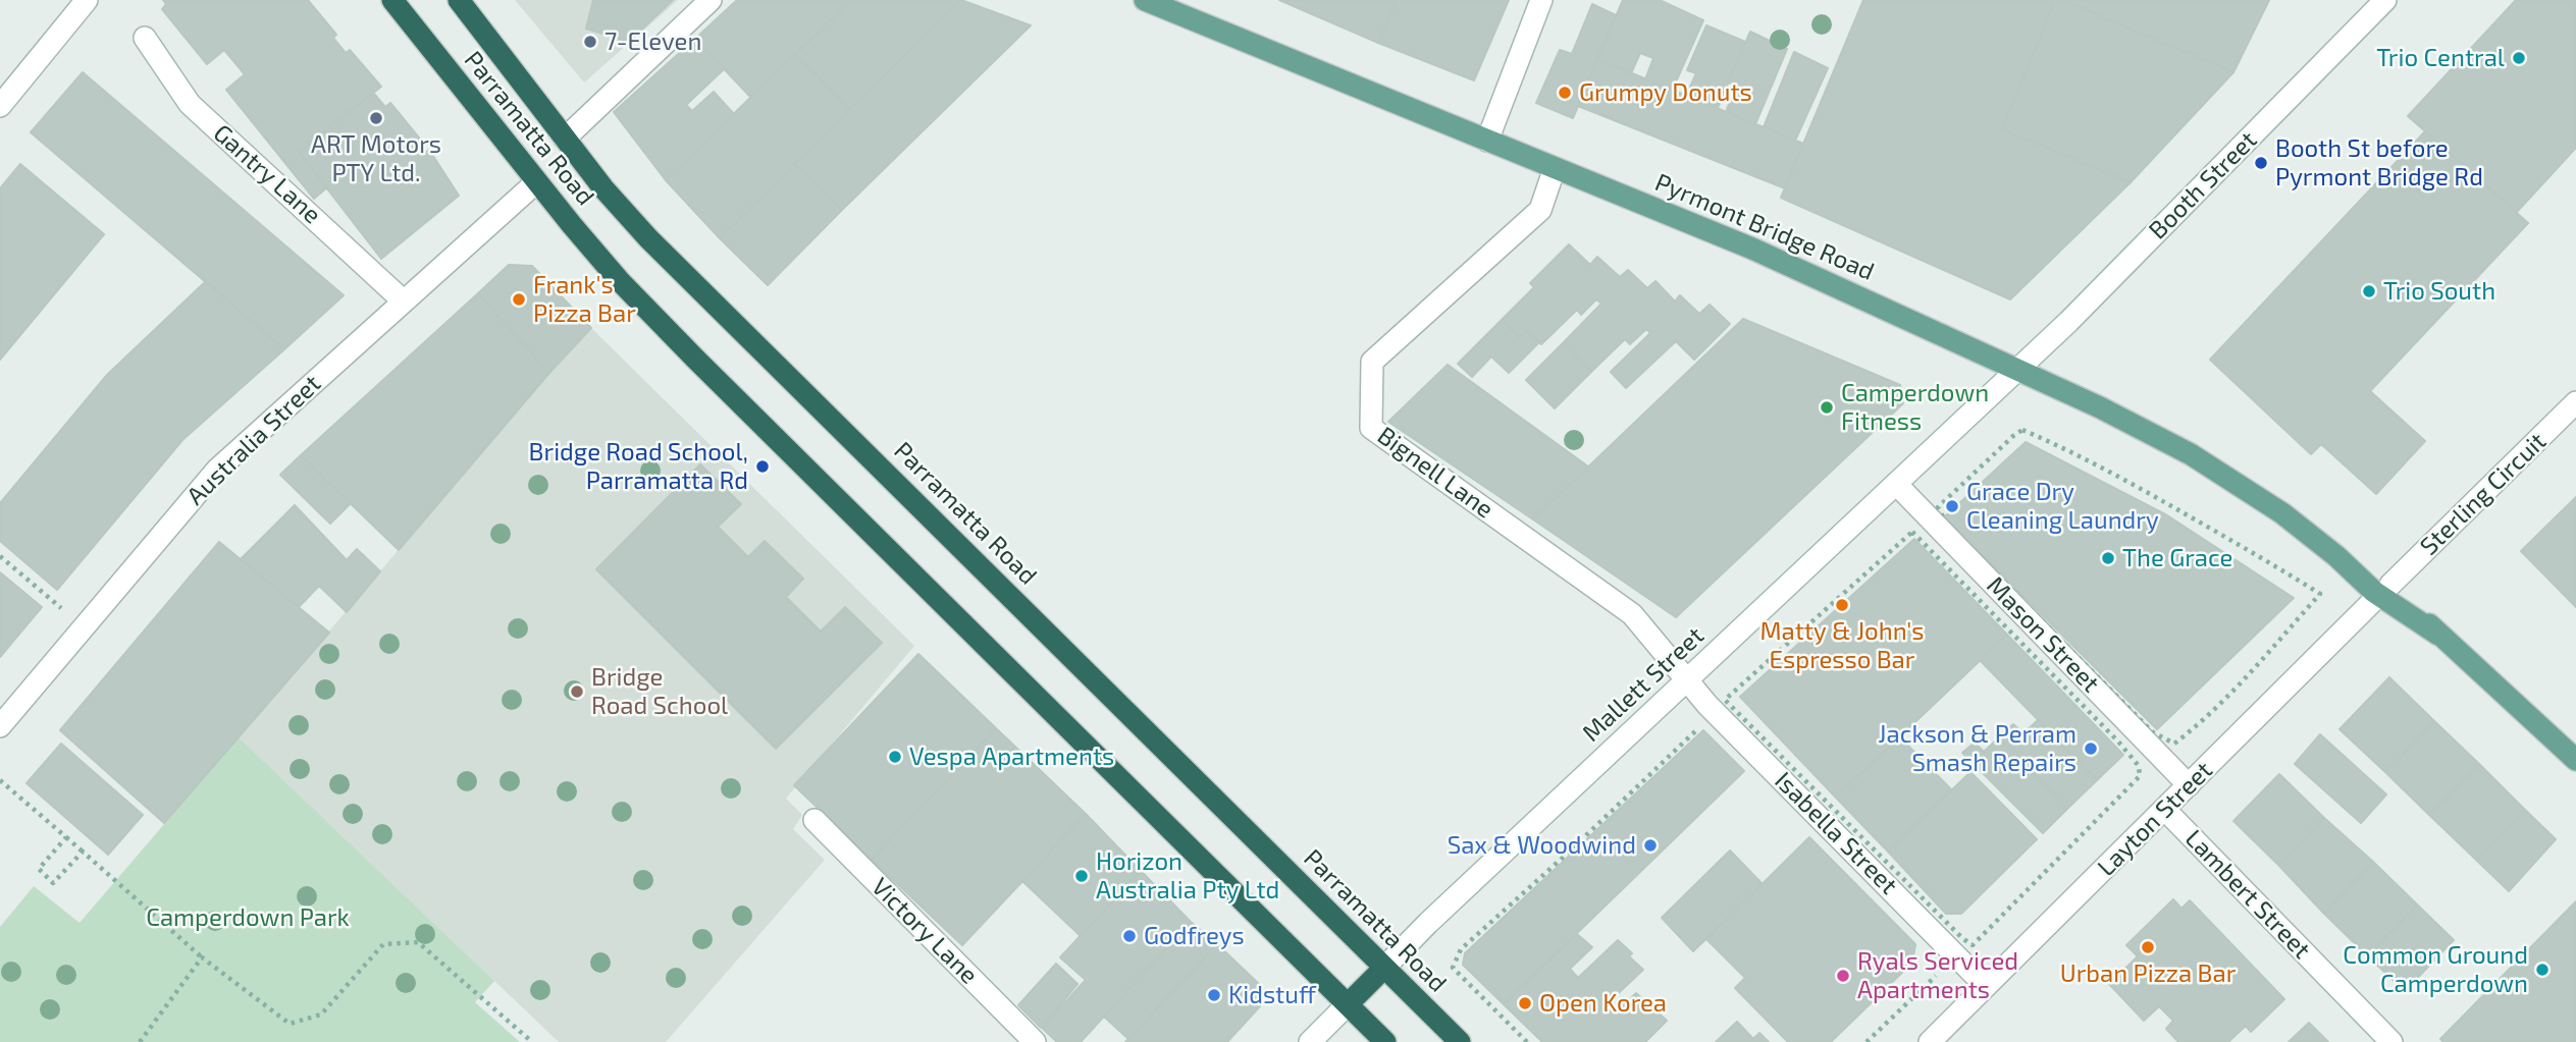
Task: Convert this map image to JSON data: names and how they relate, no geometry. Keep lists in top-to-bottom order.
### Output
{
  "streets": {
    "highway": ["Parramatta Road", "Mallett Street"],
    "main road": ["Pyrmont Bridge Road"],
    "street": [
      "Gantry Lane",
      "Booth Street",
      "Australia Street",
      "Bignell Lane",
      "Sterling Circuit",
      "Mason Street",
      "Layton Street",
      "Isabella Street",
      "Lambert Street",
      "Victory Lane"
    ]
  },
  "crossings": [
    ["Parramatta Road", "Australia Street"],
    ["Parramatta Road", "Mallett Street"],
    ["Gantry Lane", "Australia Street"],
    ["Booth Street", "Pyrmont Bridge Road"],
    ["Booth Street", "Mallett Street"],
    ["Pyrmont Bridge Road", "Bignell Lane"],
    ["Pyrmont Bridge Road", "Sterling Circuit"],
    ["Pyrmont Bridge Road", "Mallett Street"],
    ["Pyrmont Bridge Road", "Layton Street"],
    ["Bignell Lane", "Mallett Street"],
    ["Bignell Lane", "Isabella Street"],
    ["Sterling Circuit", "Layton Street"],
    ["Mason Street", "Mallett Street"],
    ["Mason Street", "Layton Street"],
    ["Mallett Street", "Isabella Street"],
    ["Layton Street", "Isabella Street"],
    ["Layton Street", "Lambert Street"]
  ],
  "parks": ["Camperdown Park"],
  "places": [
    "7-Eleven",
    "Trio Central",
    "Grumpy Donuts",
    "ART Motors PTY Ltd.",
    "Booth St before Pyrmont Bridge Rd",
    "Trio South",
    "Frank's Pizza Bar",
    "Camperdown Fitness",
    "Bridge Road School, Parramatta Rd",
    "Grace Dry Cleaning Laundry",
    "The Grace",
    "Matty & John's Espresso Bar",
    "Bridge Road School",
    "Jackson & Perram Smash Repairs",
    "Vespa Apartments",
    "Sax & Woodwind",
    "Horizon Australia Pty Ltd",
    "Godfreys",
    "Urban Pizza Bar",
    "Common Ground Camperdown",
    "Ryals Serviced Apartments",
    "Kidstuff",
    "Open Korea"
  ]
}
